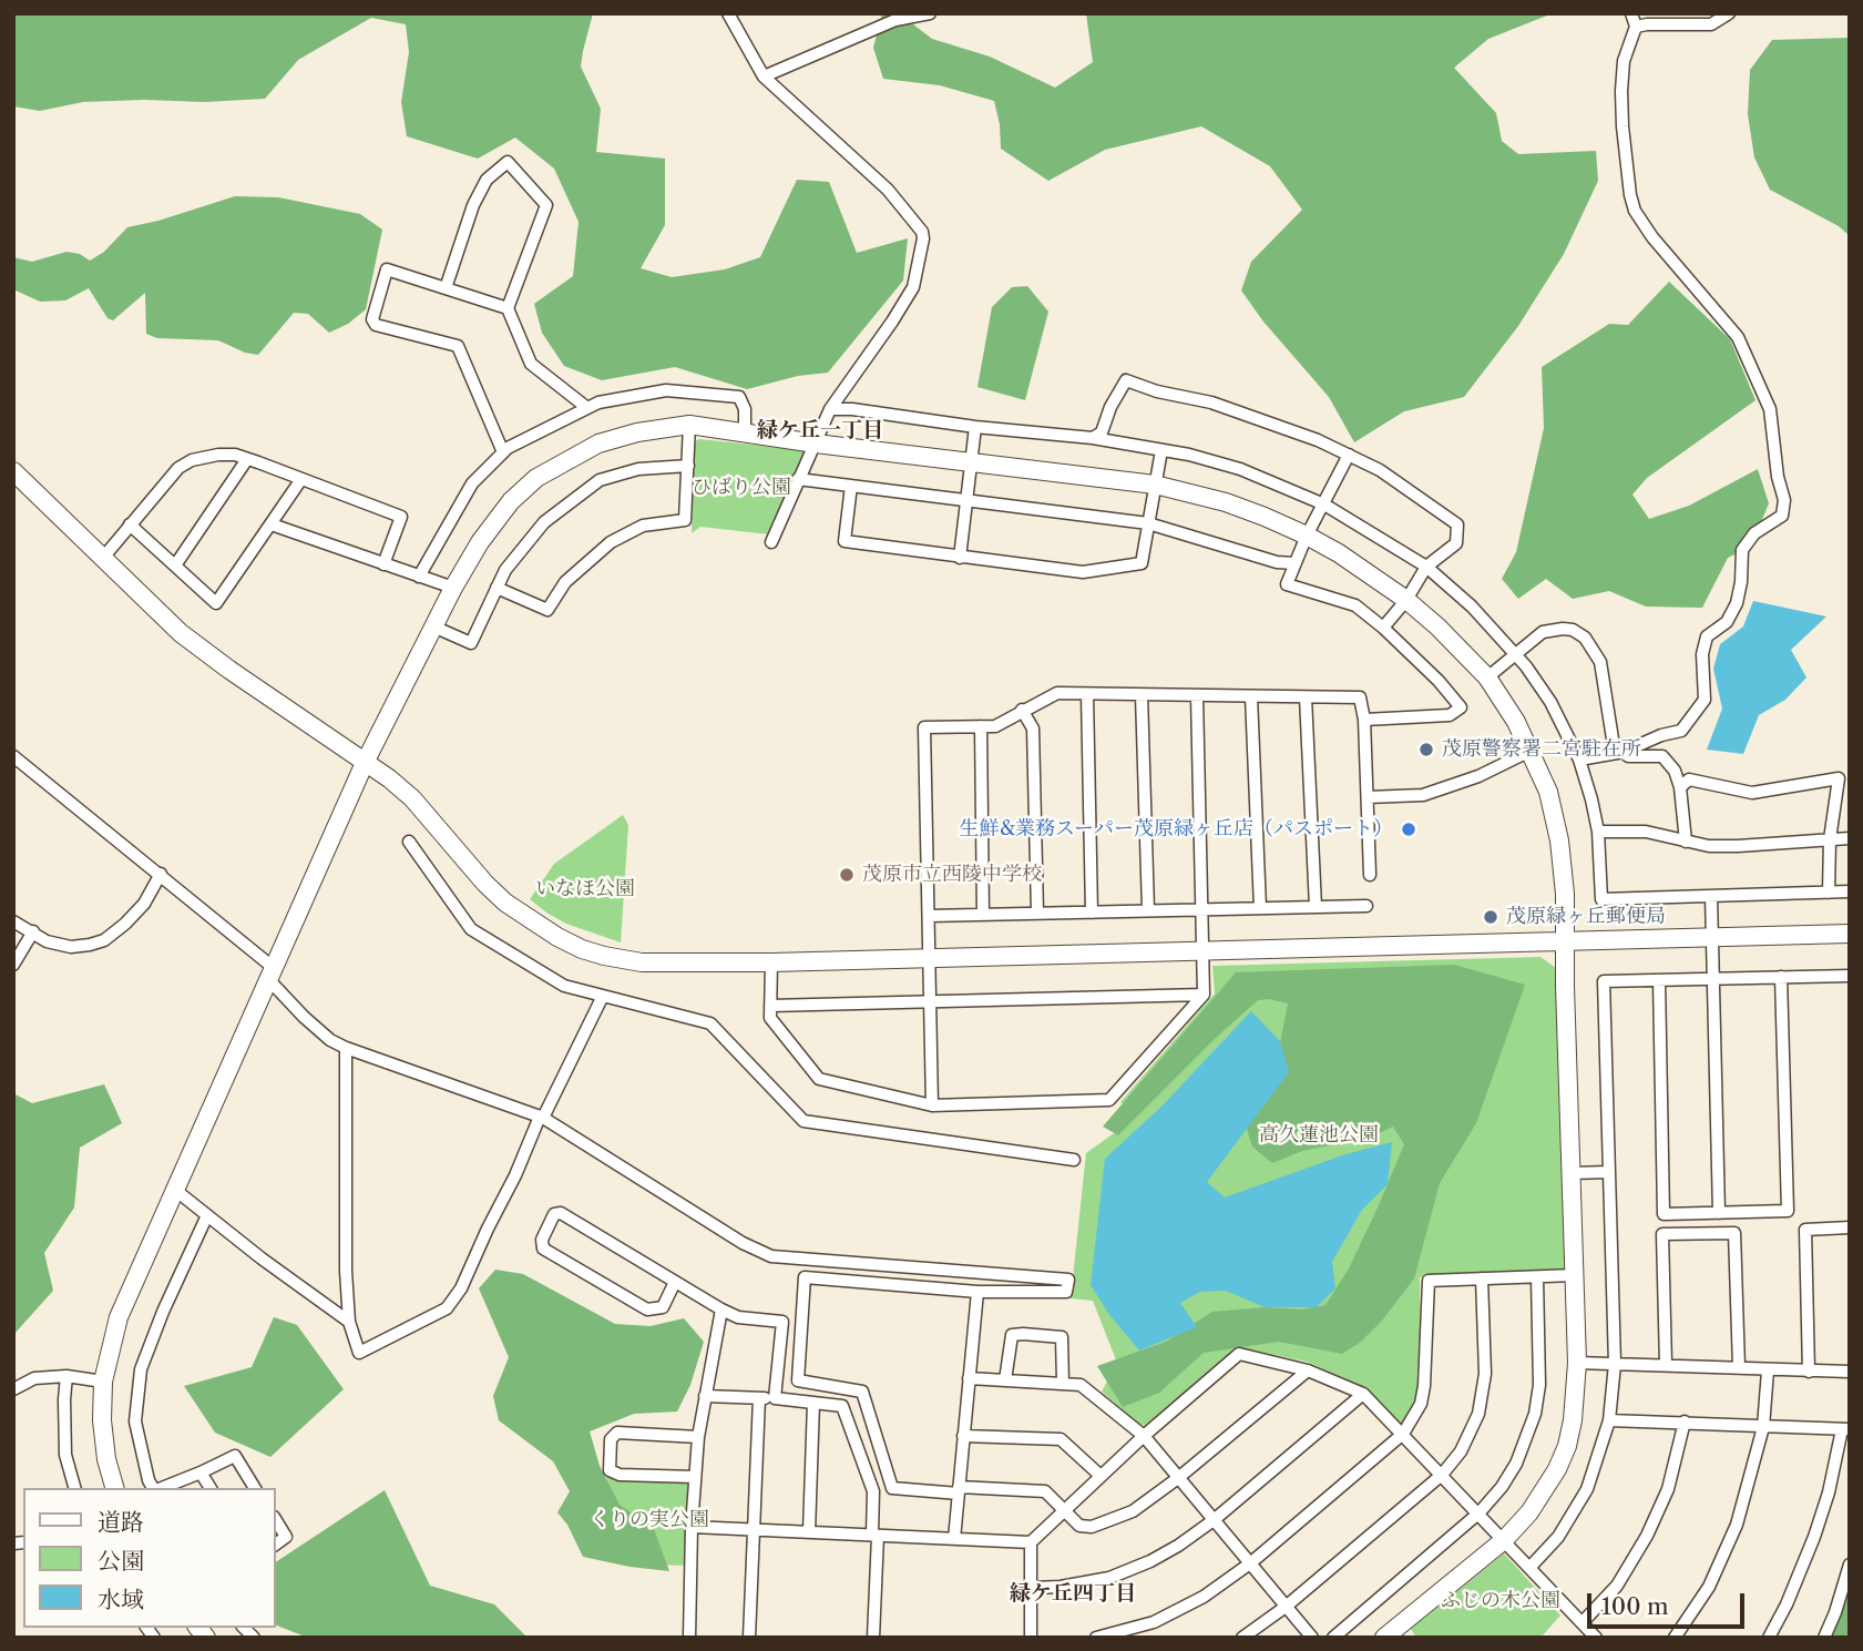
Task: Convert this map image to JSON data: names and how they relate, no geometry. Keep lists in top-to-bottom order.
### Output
{
  "districts": ["緑ケ丘一丁目", "緑ケ丘四丁目"],
  "parks": [
    "ひばり公園",
    "いなほ公園",
    "高久蓮池公園",
    "くりの実公園",
    "ふじの木公園"
  ],
  "places": [
    "茂原警察署二宮駐在所",
    "生鮮&業務スーパー茂原緑ヶ丘店（パスポート）",
    "茂原市立西陵中学校",
    "茂原緑ヶ丘郵便局"
  ],
  "legend": ["道路", "公園", "水域"],
  "scale_bar": "100 m"
}
